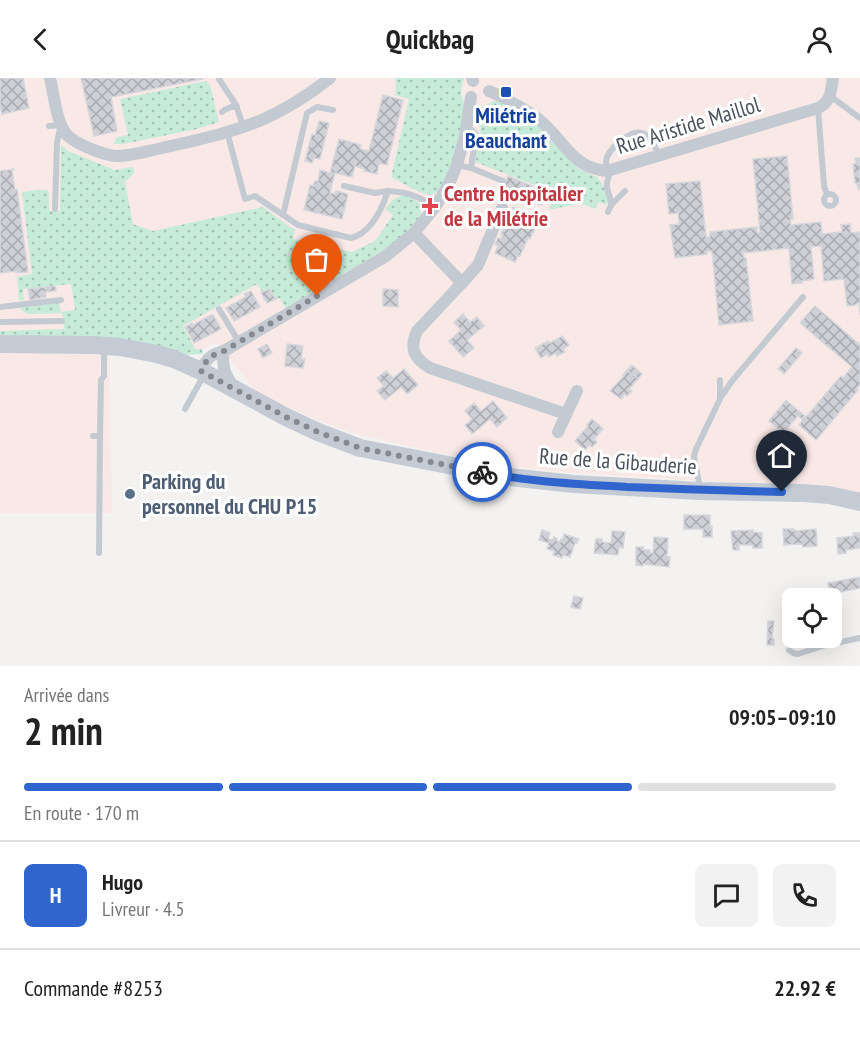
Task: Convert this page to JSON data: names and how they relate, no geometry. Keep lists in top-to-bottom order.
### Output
{
  "streets": {
    "street": ["Rue Aristide Maillol", "Rue de la Gibauderie"]
  },
  "places": {
    "transit": ["Milétrie Beauchant"],
    "health": ["Centre hospitalier de la Milétrie"],
    "other": ["Parking du personnel du CHU P15"]
  },
  "page": {
    "header": "Quickbag",
    "heading": ["2 min", "Arrivée dans", "09:05–09:10"],
    "panel": [
      "Hugo",
      "Livreur · 4.5",
      "Commande #8253",
      "22.92 €"
    ],
    "bar": "En route · 170 m",
    "round": "H"
  }
}
